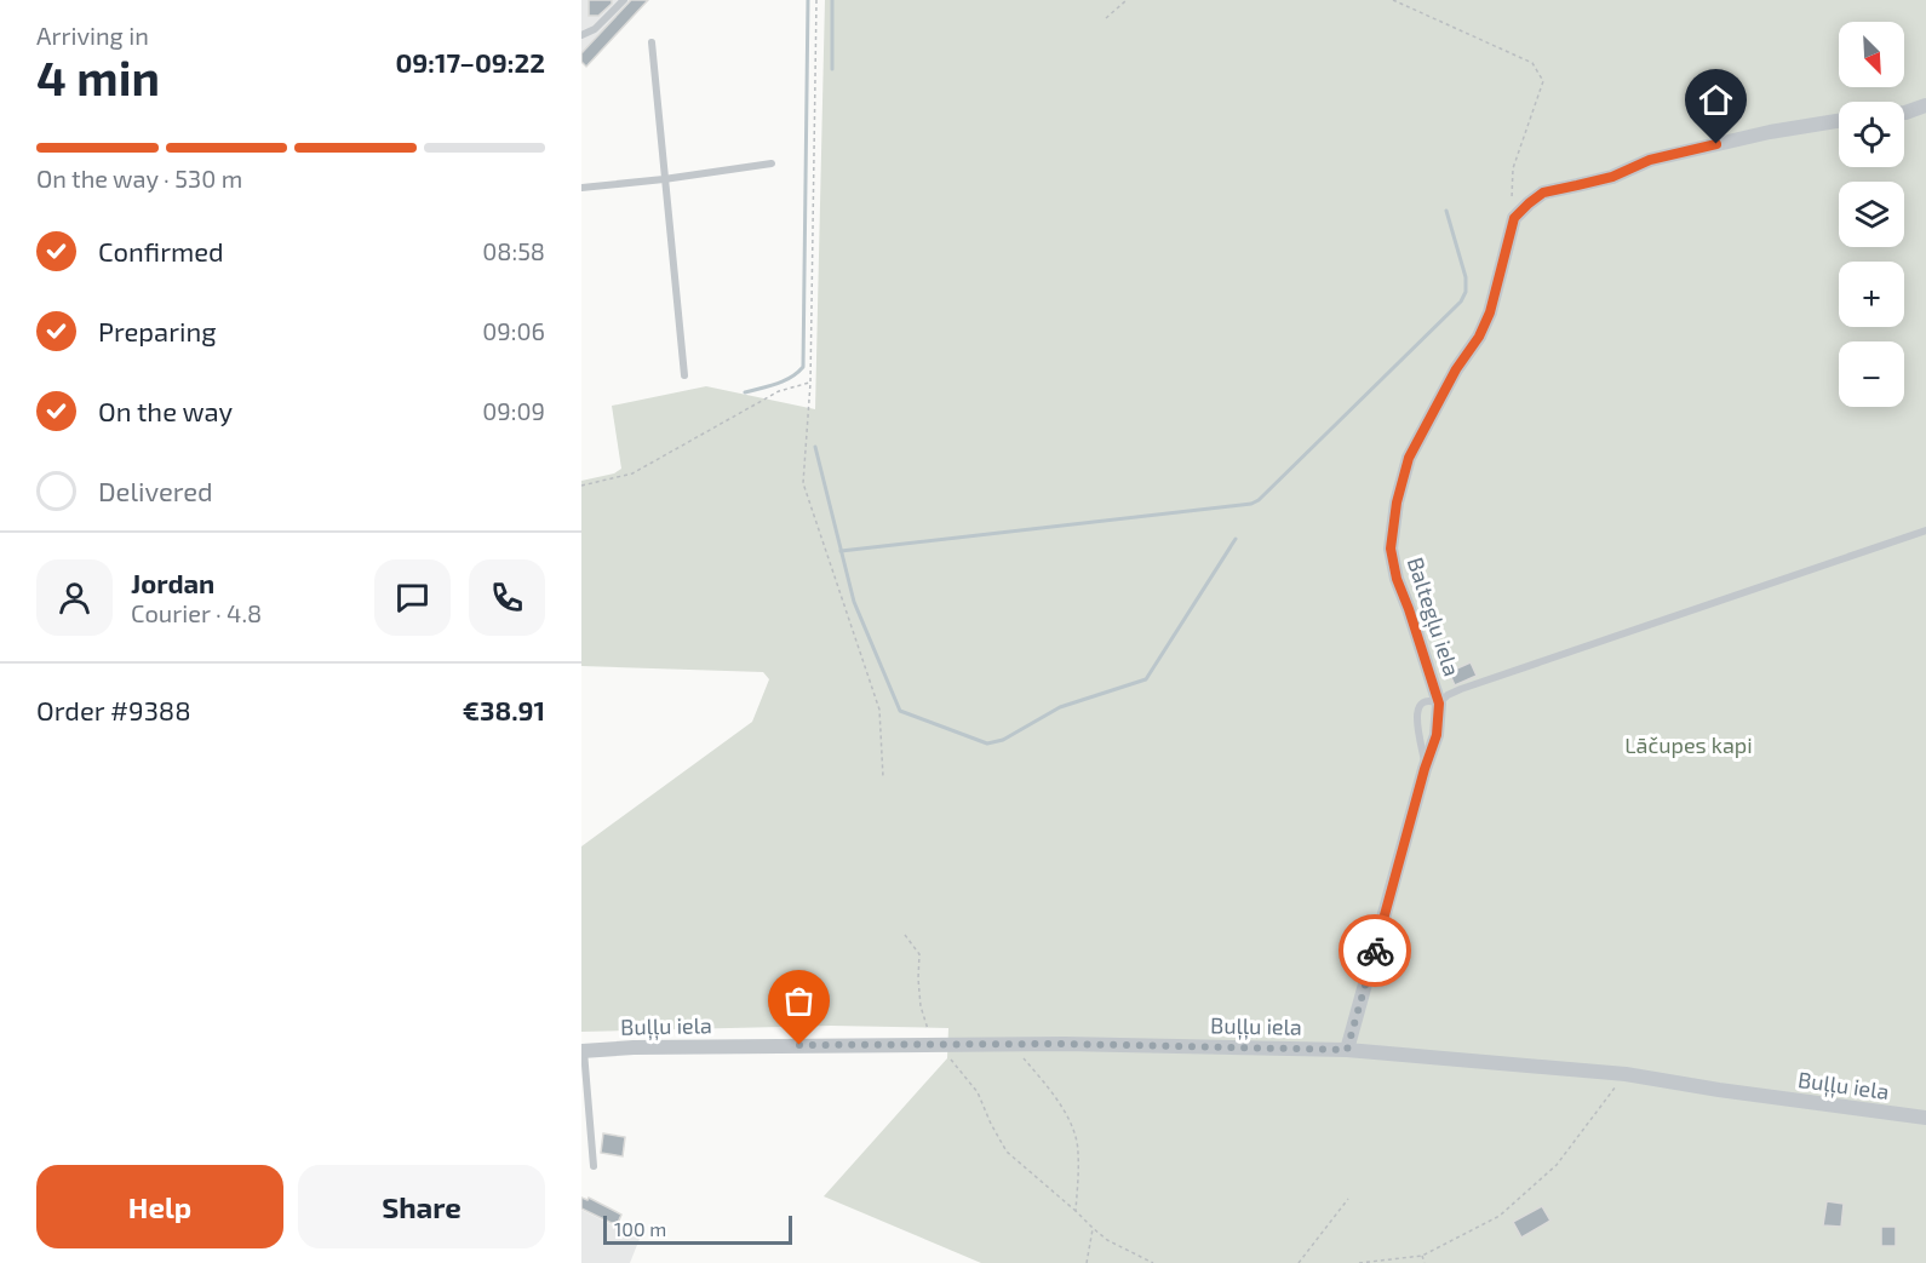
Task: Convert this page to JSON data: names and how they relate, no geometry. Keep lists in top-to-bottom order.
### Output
{
  "streets": {
    "street": ["Baltegļu iela", "Buļļu iela"]
  },
  "crossings": [
    ["Baltegļu iela", "Buļļu iela"]
  ],
  "parks": ["Lāčupes kapi"],
  "scale_bar": "100 m",
  "north": "bottom right",
  "page": {
    "heading": ["4 min", "Arriving in", "09:17–09:22"],
    "panel": [
      "Jordan",
      "Courier · 4.8",
      "Order #9388",
      "€38.91"
    ],
    "map_buttons": ["+", "−"],
    "bar": "On the way · 530 m",
    "list": [
      ["Confirmed", "08:58"],
      ["Preparing", "09:06"],
      ["On the way", "09:09"],
      "Delivered"
    ],
    "buttons": ["Help", "Share"],
    "scale": "100 m"
  }
}
